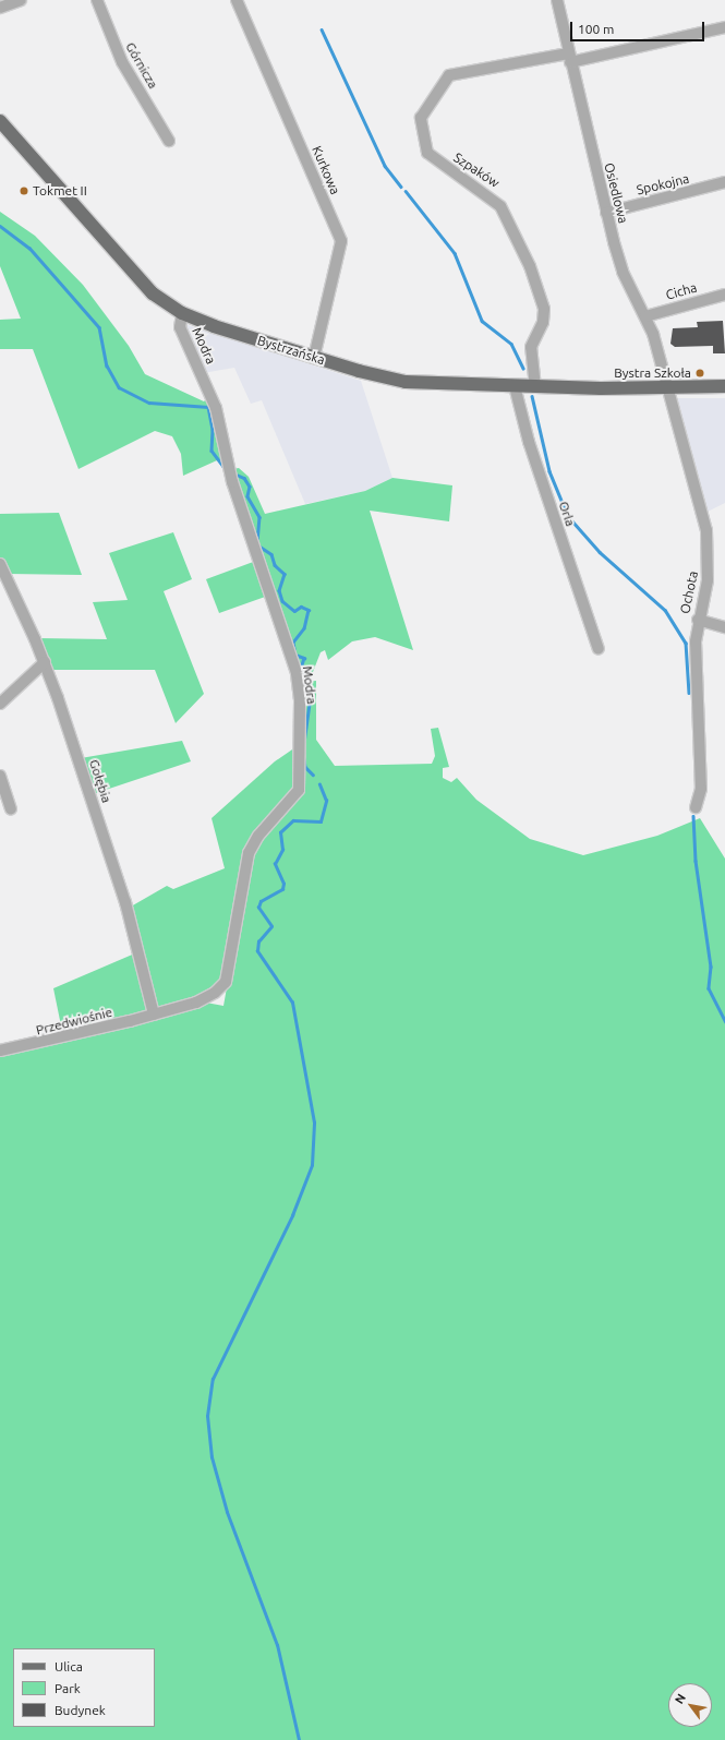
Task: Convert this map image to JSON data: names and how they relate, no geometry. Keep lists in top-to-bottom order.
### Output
{
  "streets": {
    "main road": ["Bystrzańska"],
    "street": [
      "Górnicza",
      "Kurkowa",
      "Szpaków",
      "Spokojna",
      "Osiedlowa",
      "Cicha",
      "Modra",
      "Orla",
      "Ochota",
      "Gołębia",
      "Przedwiośnie"
    ]
  },
  "crossings": [
    ["Kurkowa", "Bystrzańska"],
    ["Szpaków", "Osiedlowa"],
    ["Szpaków", "Bystrzańska"],
    ["Spokojna", "Osiedlowa"],
    ["Osiedlowa", "Cicha"],
    ["Osiedlowa", "Bystrzańska"],
    ["Osiedlowa", "Ochota"],
    ["Modra", "Bystrzańska"],
    ["Modra", "Gołębia"],
    ["Modra", "Przedwiośnie"],
    ["Bystrzańska", "Orla"],
    ["Bystrzańska", "Ochota"],
    ["Gołębia", "Przedwiośnie"]
  ],
  "places": ["Tokmet II", "Bystra Szkoła"],
  "legend": ["Ulica", "Park", "Budynek"],
  "scale_bar": "100 m",
  "north": "top left"
}
